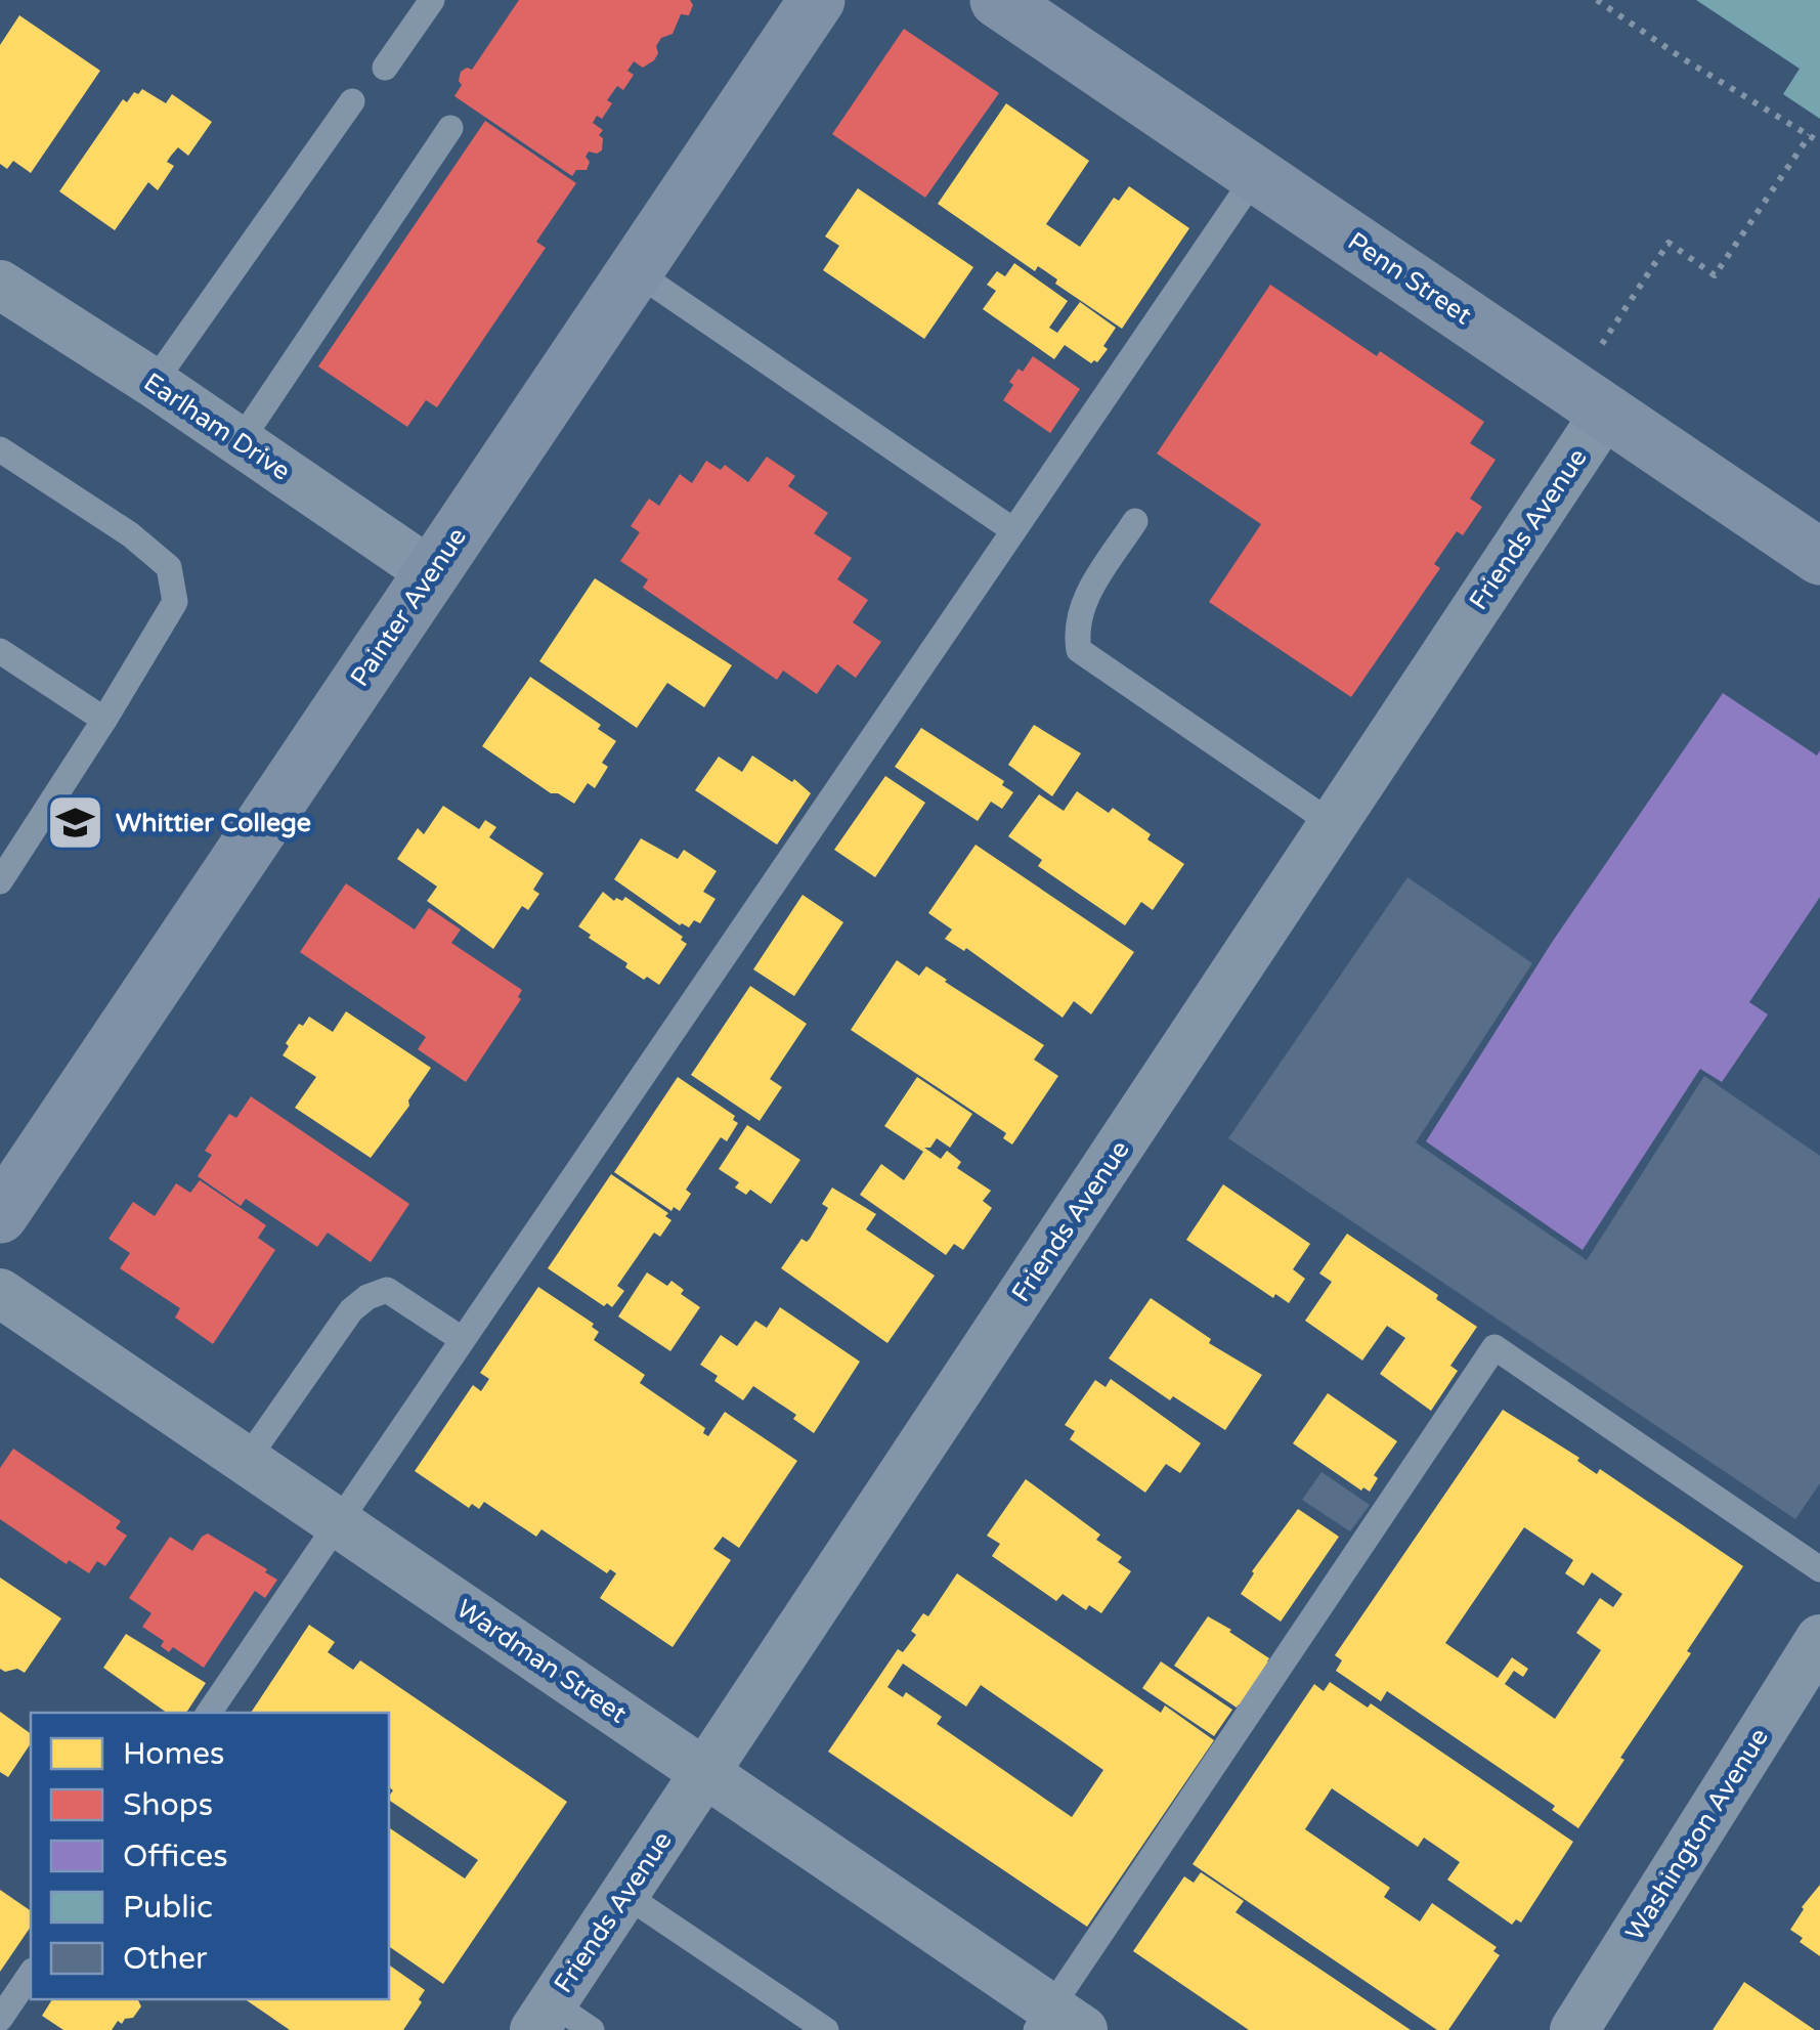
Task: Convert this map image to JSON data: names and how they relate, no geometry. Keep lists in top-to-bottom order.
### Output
{
  "streets": {
    "main road": ["Penn Street", "Painter Avenue"],
    "street": [
      "Earlham Drive",
      "Friends Avenue",
      "Wardman Street",
      "Washington Avenue"
    ]
  },
  "crossings": [
    ["Penn Street", "Friends Avenue"],
    ["Earlham Drive", "Painter Avenue"],
    ["Friends Avenue", "Wardman Street"]
  ],
  "places": {
    "school or university": ["Whittier College"]
  },
  "legend": [
    "Homes",
    "Shops",
    "Offices",
    "Public",
    "Other"
  ]
}
